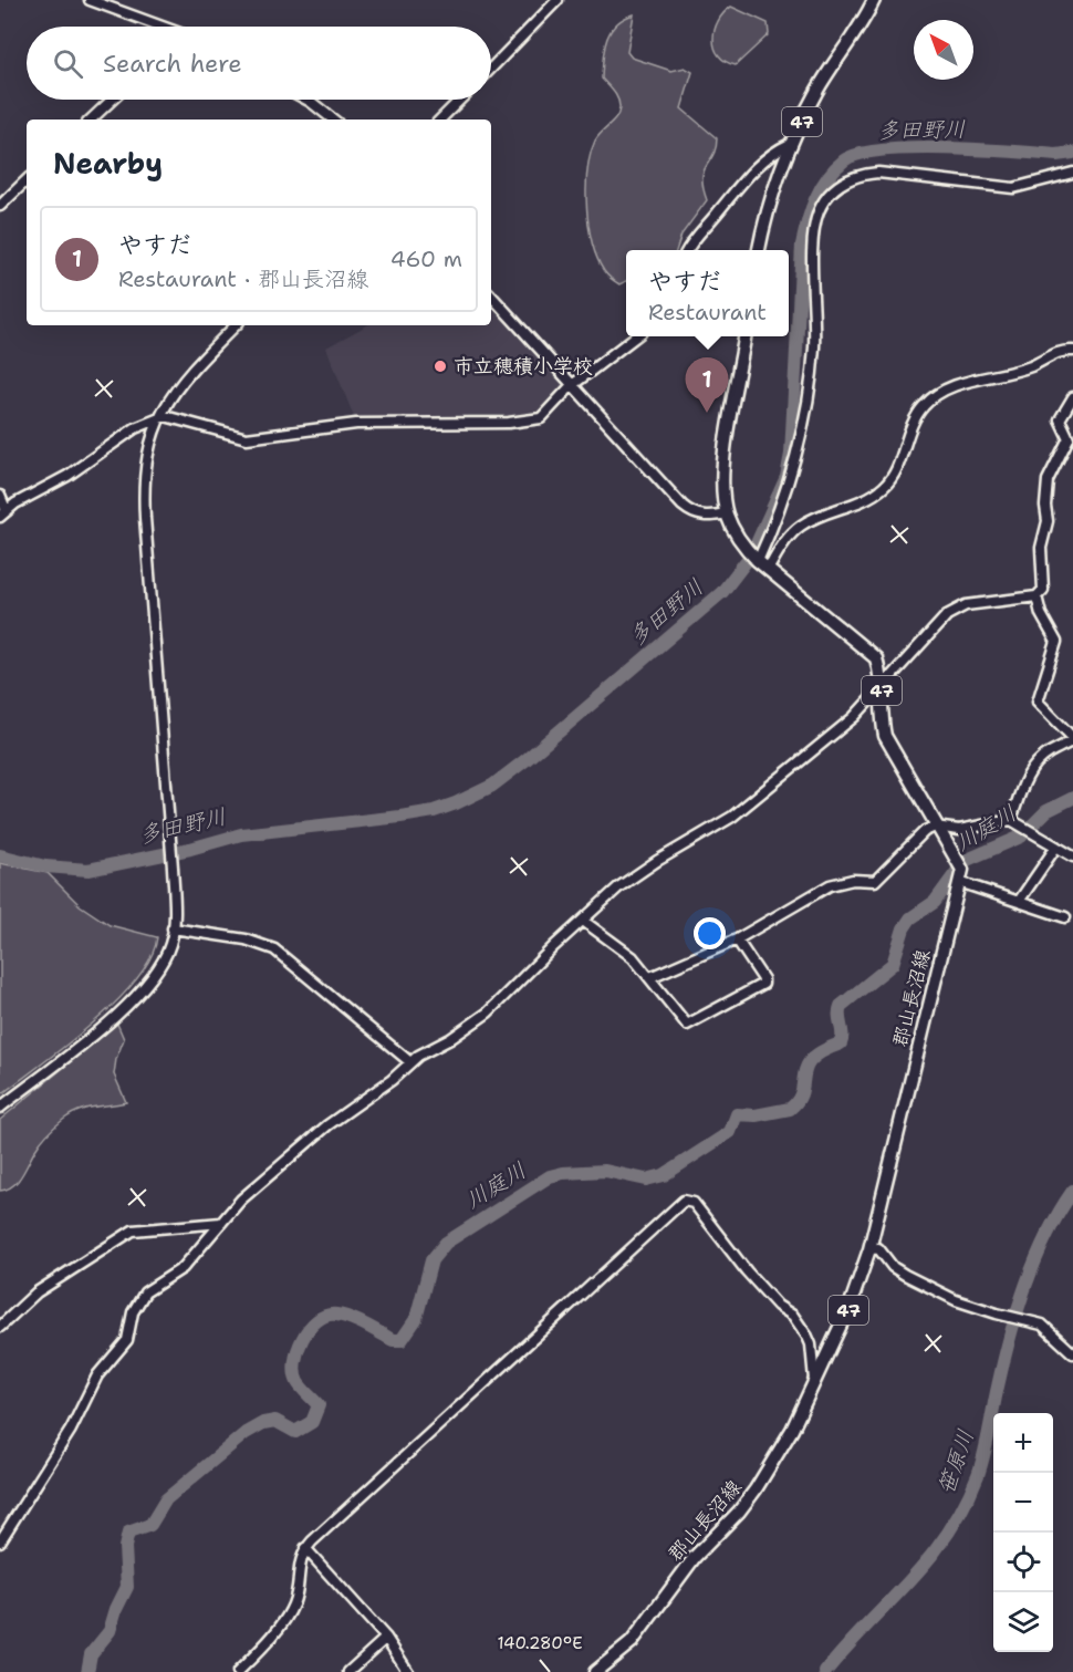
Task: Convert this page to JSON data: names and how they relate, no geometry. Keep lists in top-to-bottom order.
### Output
{
  "streets": {
    "main road": ["47", "郡山長沼線"]
  },
  "water": ["多田野川", "川庭川", "笹原川"],
  "places": ["市立穂積小学校"],
  "north": "top left",
  "page": {
    "search": "Search here",
    "heading": "Nearby",
    "list": [
      {
        "mark": "1",
        "name": "やすだ",
        "note": "Restaurant · 郡山長沼線",
        "value": "460 m"
      }
    ],
    "popup": ["やすだ", "Restaurant"],
    "pins": "1",
    "map_buttons": ["+", "−"]
  },
  "coordinates": ["140.280°E"]
}
